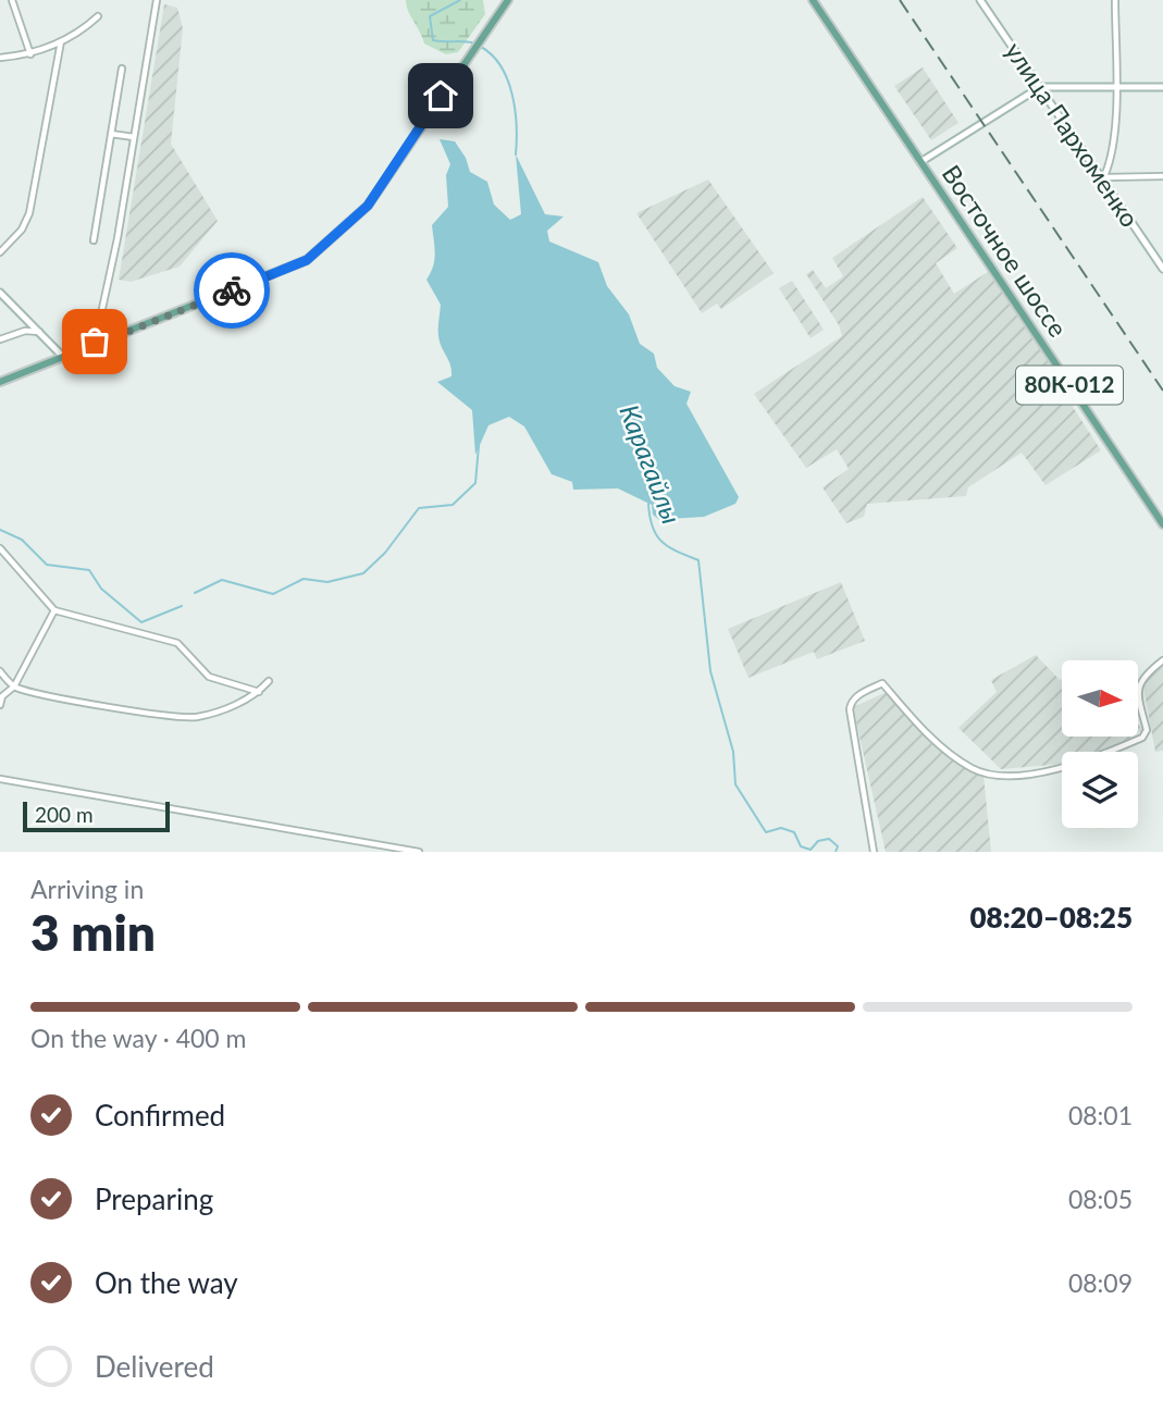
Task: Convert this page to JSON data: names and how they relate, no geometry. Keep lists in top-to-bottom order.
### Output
{
  "streets": {
    "main road": ["улица Пархоменко", "Восточное шоссе", "80К-012"]
  },
  "water": ["Карагайлы"],
  "scale_bar": "200 m",
  "north": "right",
  "page": {
    "scale": "200 m",
    "heading": ["3 min", "Arriving in", "08:20–08:25"],
    "bar": "On the way · 400 m",
    "list": [
      ["Confirmed", "08:01"],
      ["Preparing", "08:05"],
      ["On the way", "08:09"],
      "Delivered"
    ]
  }
}
